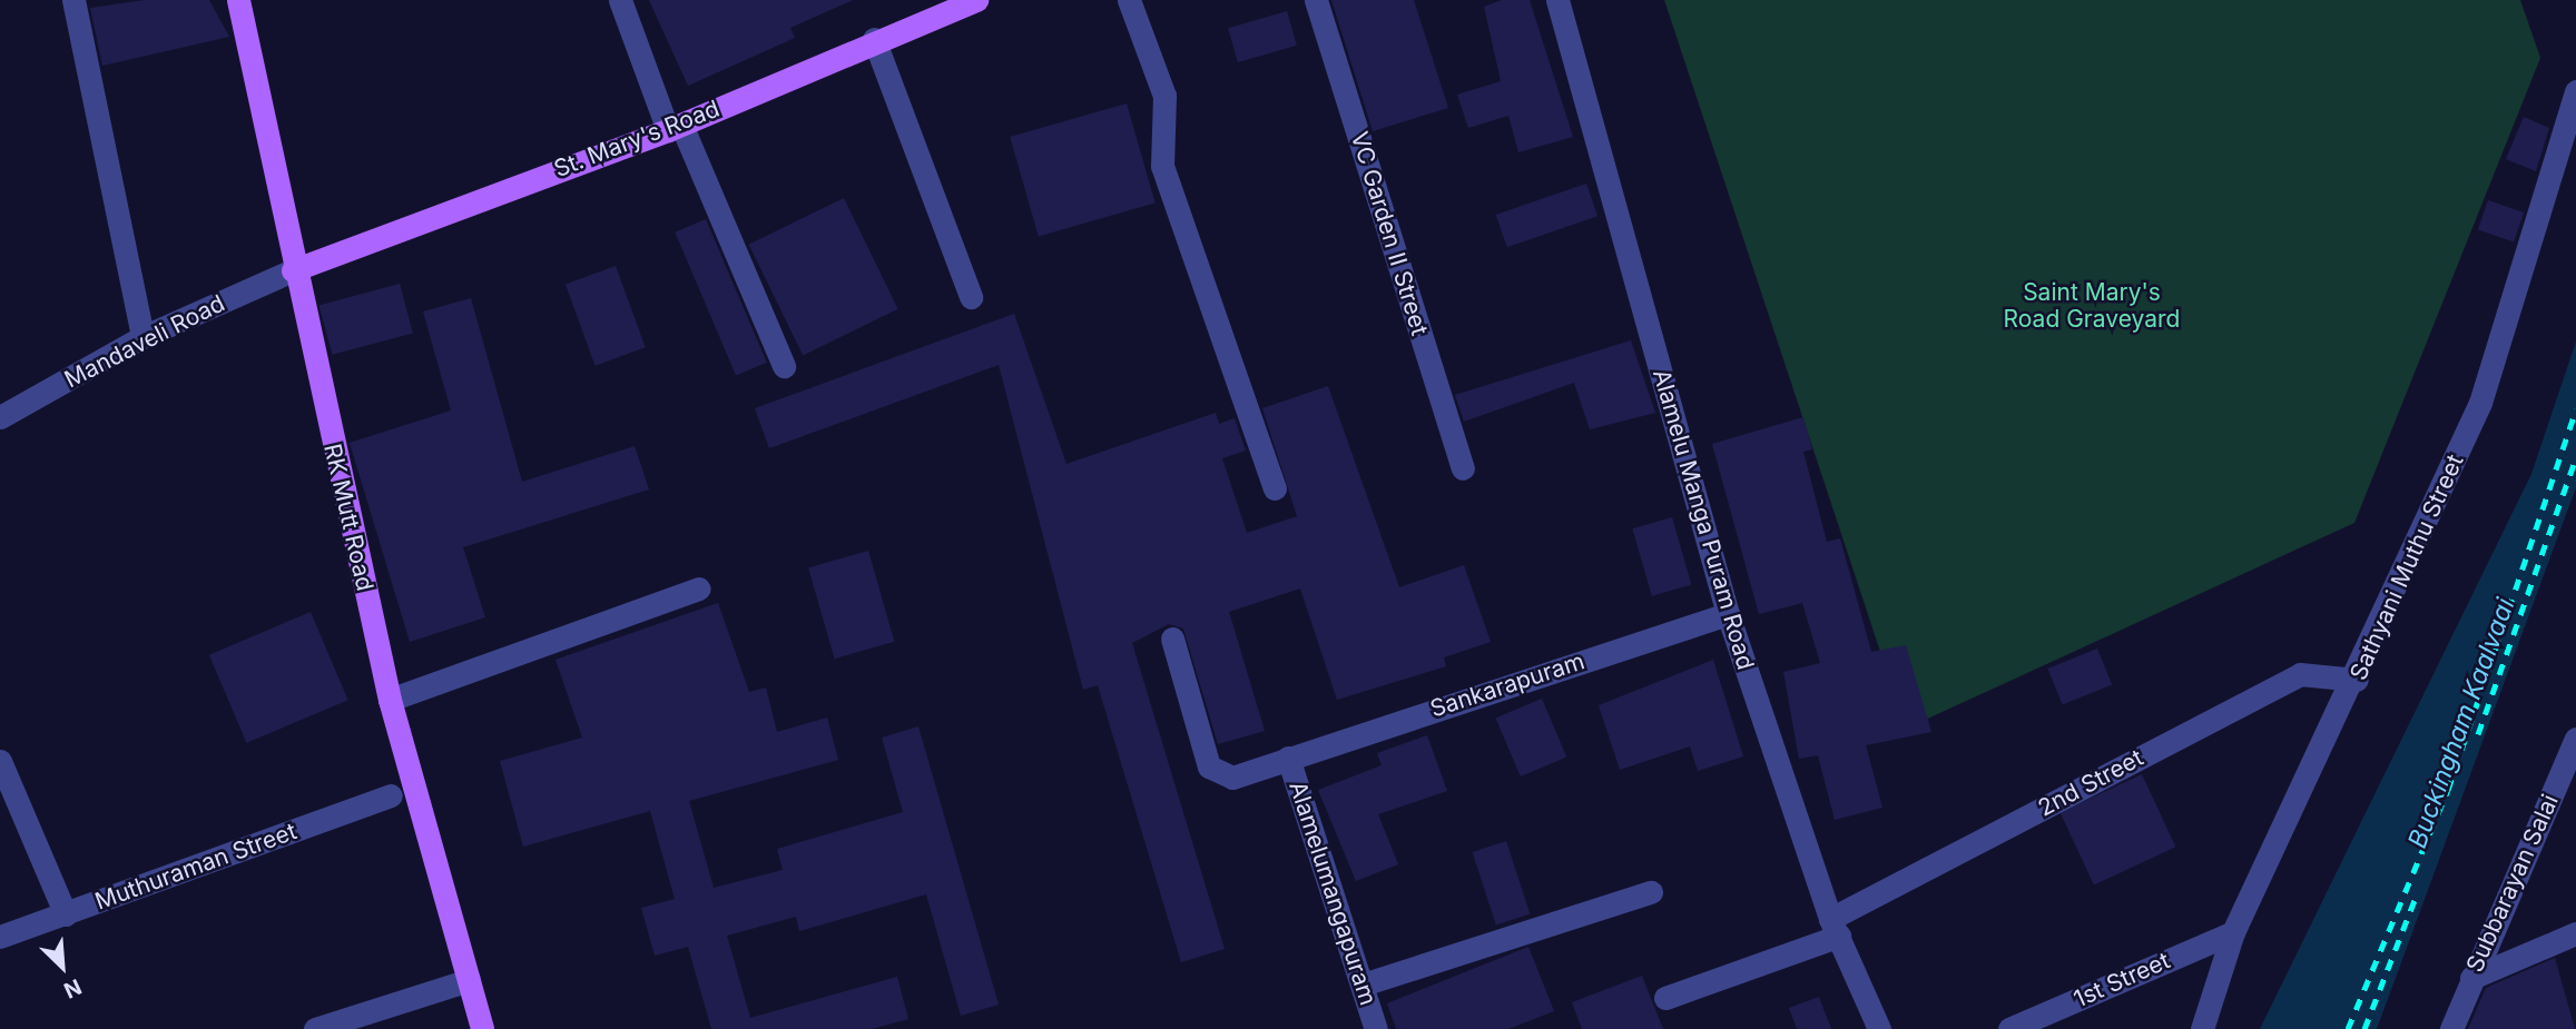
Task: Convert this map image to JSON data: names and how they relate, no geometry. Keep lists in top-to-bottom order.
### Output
{
  "streets": {
    "main road": ["St. Mary's Road", "RK Mutt Road"],
    "street": [
      "VC Garden II Street",
      "Mandaveli Road",
      "Alamelu Manga Puram Road",
      "Sathyani Muthu Street",
      "Sankarapuram",
      "2nd Street",
      "Muthuraman Street",
      "Subbarayan Salai",
      "Alamelumangapuram",
      "1st Street"
    ]
  },
  "crossings": [
    ["St. Mary's Road", "Mandaveli Road"],
    ["St. Mary's Road", "RK Mutt Road"],
    ["Mandaveli Road", "RK Mutt Road"],
    ["Alamelu Manga Puram Road", "Sankarapuram"],
    ["Alamelu Manga Puram Road", "2nd Street"],
    ["Sathyani Muthu Street", "2nd Street"],
    ["Sathyani Muthu Street", "1st Street"],
    ["Sankarapuram", "Alamelumangapuram"]
  ],
  "water": ["Buckingham Kaalvaai"],
  "parks": ["Saint Mary's Road Graveyard"],
  "north": "bottom right"
}
